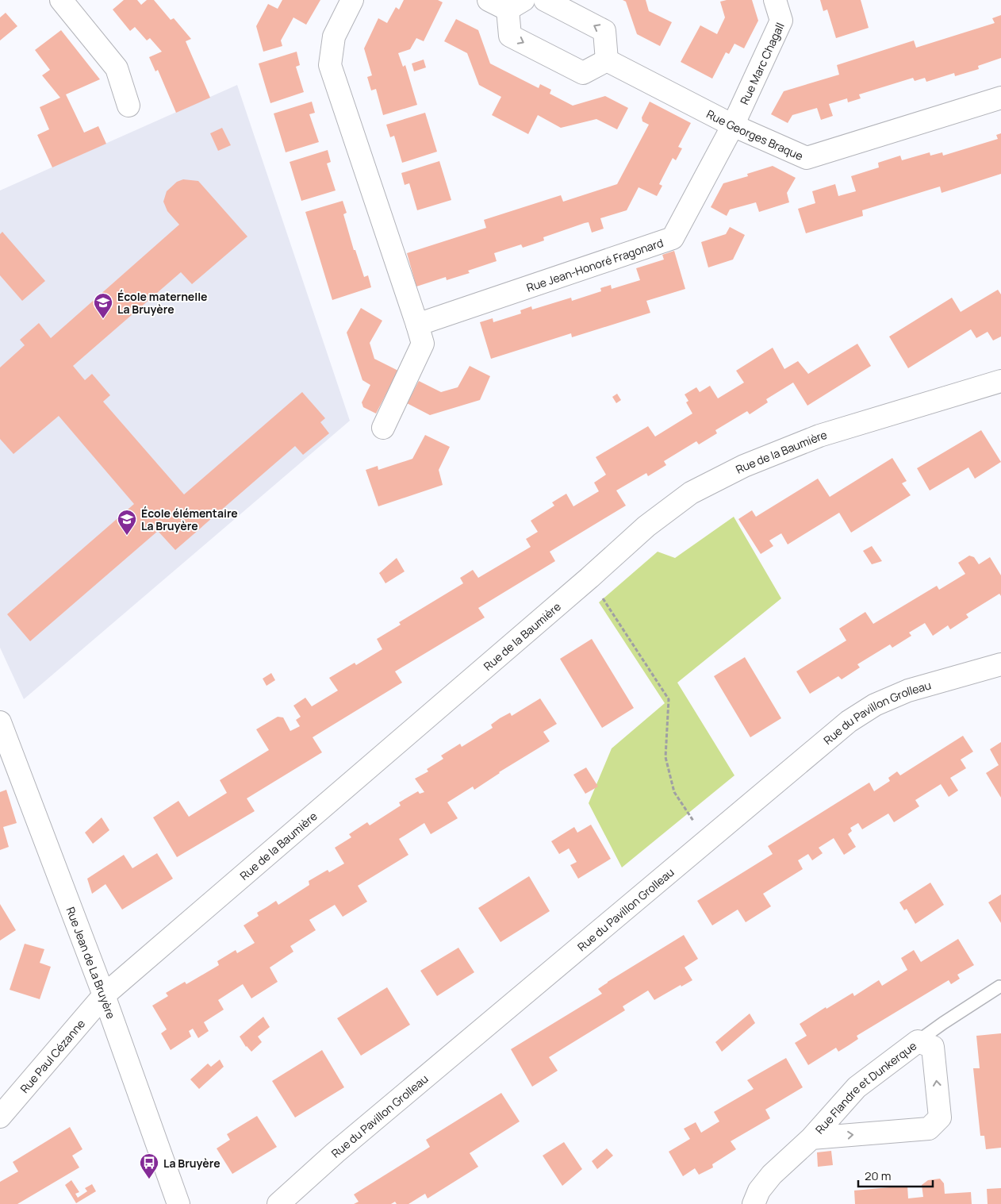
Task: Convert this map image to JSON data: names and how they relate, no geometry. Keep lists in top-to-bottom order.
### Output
{
  "streets": {
    "street": [
      "Rue Marc Chagall",
      "Rue Georges Braque",
      "Rue Jean-Honoré Fragonard",
      "Rue de la Baumière",
      "Rue du Pavillon Grolleau",
      "Rue Jean de La Bruyère",
      "Rue Paul Cézanne",
      "Rue Flandre et Dunkerque"
    ]
  },
  "crossings": [
    ["Rue Marc Chagall", "Rue Georges Braque"],
    ["Rue Marc Chagall", "Rue Jean-Honoré Fragonard"],
    ["Rue Georges Braque", "Rue Jean-Honoré Fragonard"],
    ["Rue de la Baumière", "Rue Jean de La Bruyère"],
    ["Rue de la Baumière", "Rue Paul Cézanne"],
    ["Rue Jean de La Bruyère", "Rue Paul Cézanne"]
  ],
  "places": {
    "school or university": ["École maternelle La Bruyère", "École élémentaire La Bruyère"],
    "bus stop": ["La Bruyère"]
  },
  "scale_bar": "20 m"
}
